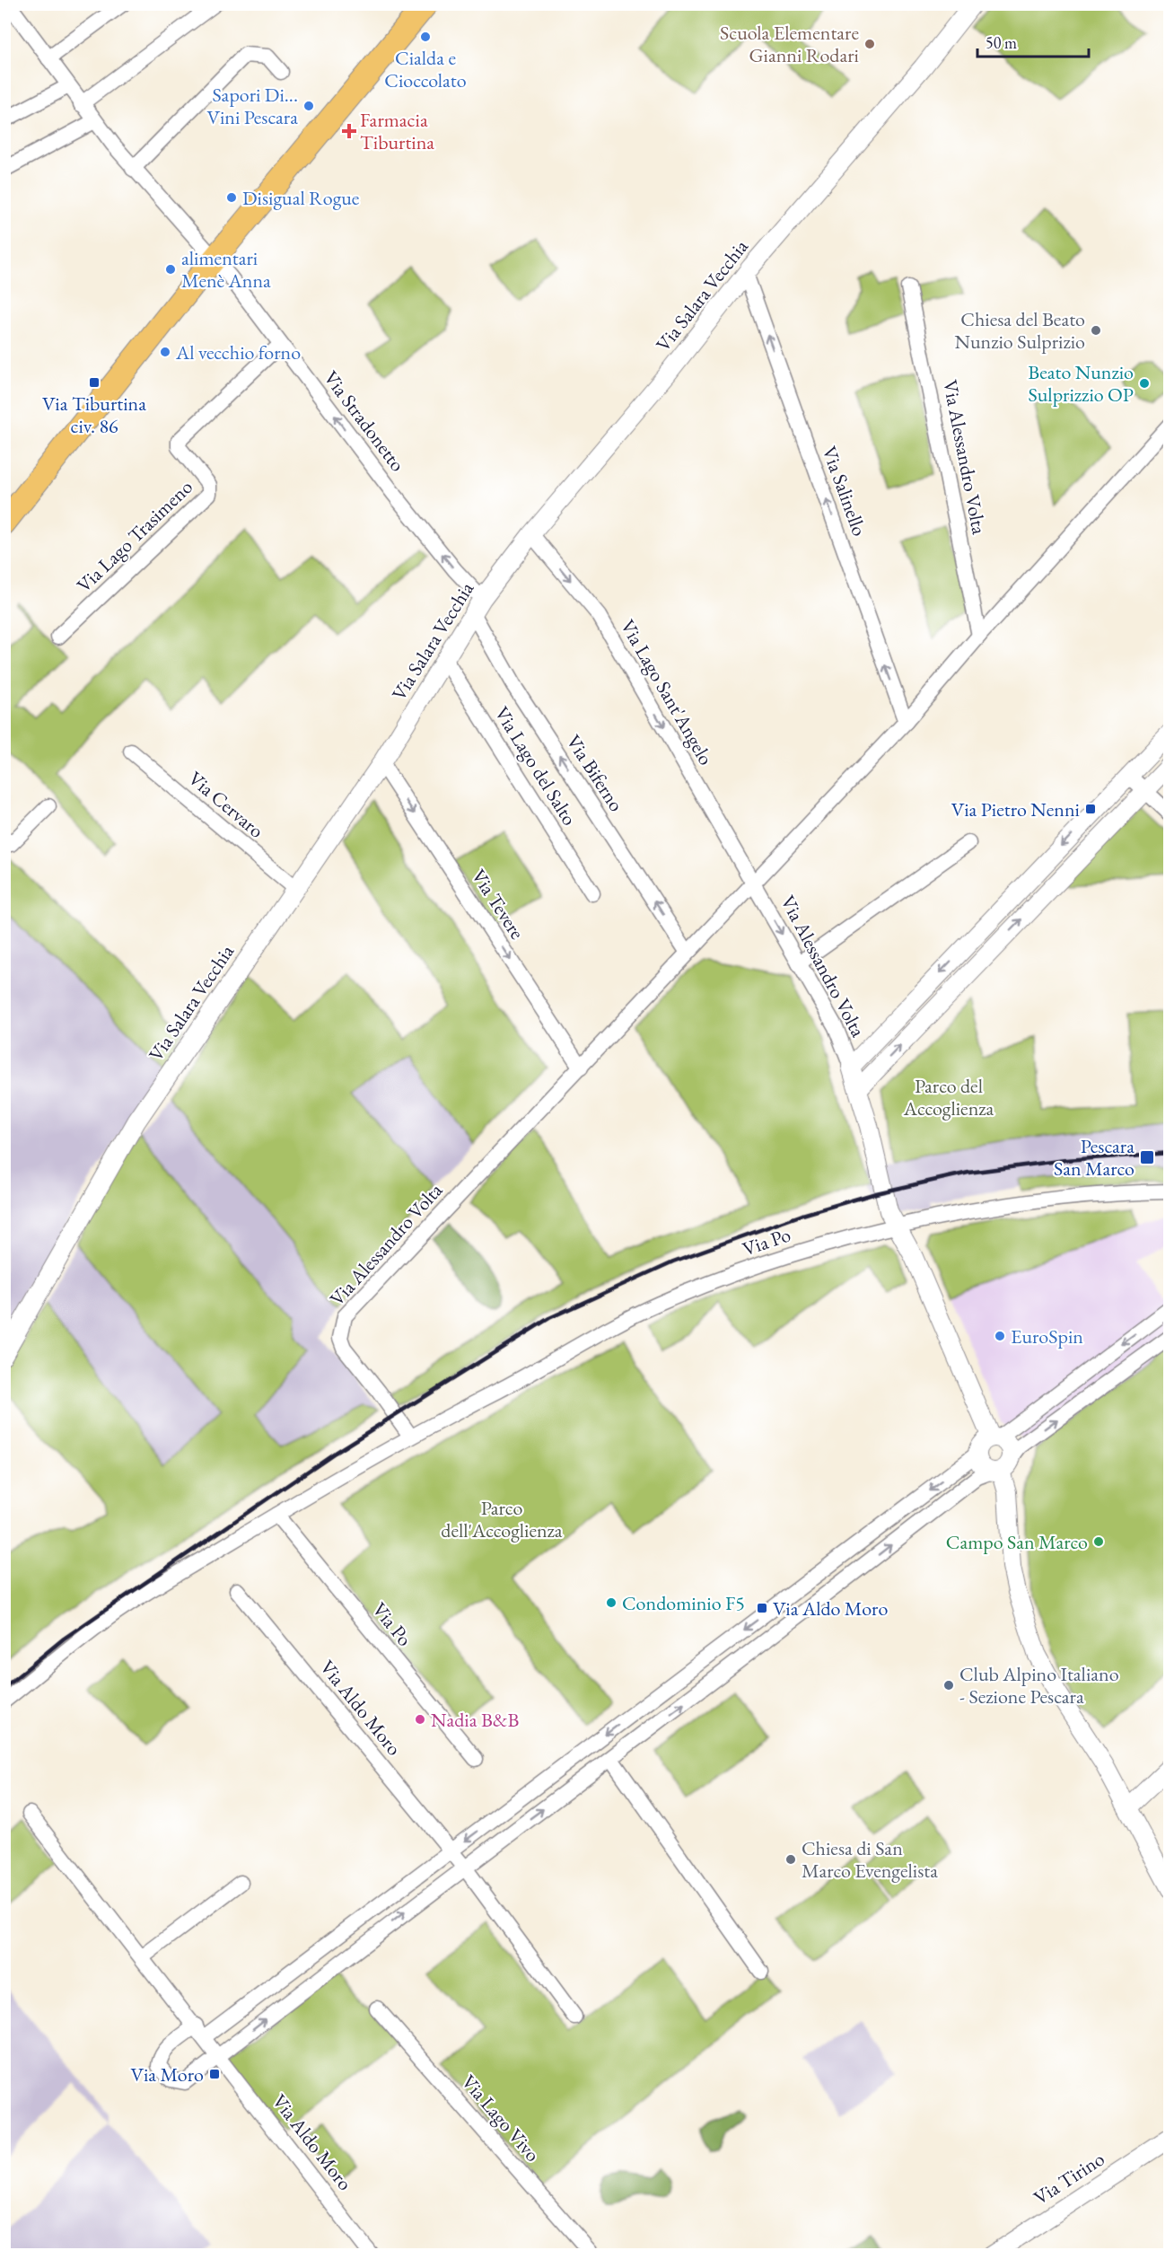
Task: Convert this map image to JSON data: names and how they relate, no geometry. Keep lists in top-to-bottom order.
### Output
{
  "streets": {
    "street": [
      "Via Salara Vecchia",
      "Via Stradonetto",
      "Via Alessandro Volta",
      "Via Salinello",
      "Via Lago Trasimeno",
      "Via Lago Sant'Angelo",
      "Via Lago del Salto",
      "Via Biferno",
      "Via Cervaro",
      "Via Tevere",
      "Via Po",
      "Via Aldo Moro",
      "Via Lago Vivo",
      "Via Tirino"
    ]
  },
  "crossings": [
    ["Via Salara Vecchia", "Via Stradonetto"],
    ["Via Salara Vecchia", "Via Salinello"],
    ["Via Salara Vecchia", "Via Lago Sant'Angelo"],
    ["Via Salara Vecchia", "Via Lago del Salto"],
    ["Via Salara Vecchia", "Via Biferno"],
    ["Via Salara Vecchia", "Via Cervaro"],
    ["Via Salara Vecchia", "Via Tevere"],
    ["Via Stradonetto", "Via Lago Trasimeno"],
    ["Via Stradonetto", "Via Biferno"],
    ["Via Alessandro Volta", "Via Salinello"],
    ["Via Alessandro Volta", "Via Lago Sant'Angelo"],
    ["Via Alessandro Volta", "Via Biferno"],
    ["Via Alessandro Volta", "Via Tevere"],
    ["Via Alessandro Volta", "Via Po"]
  ],
  "one_way": [
    "Via Stradonetto",
    "Via Salinello",
    "Via Lago Sant'Angelo",
    "Via Biferno",
    "Via Tevere"
  ],
  "parks": ["Parco del Accoglienza", "Parco dell'Accoglienza"],
  "places": {
    "other": [
      "Cialda e Cioccolato",
      "Scuola Elementare Gianni Rodari",
      "Sapori Di... Vini Pescara",
      "Disigual Rogue",
      "alimentari Menè Anna",
      "Chiesa del Beato Nunzio Sulprizio",
      "Al vecchio forno",
      "Beato Nunzio Sulprizzio OP",
      "EuroSpin",
      "Campo San Marco",
      "Condominio F5",
      "Club Alpino Italiano - Sezione Pescara",
      "Nadia B&B",
      "Chiesa di San Marco Evengelista"
    ],
    "health": ["Farmacia Tiburtina"],
    "transit": [
      "Via Tiburtina civ. 86",
      "Via Pietro Nenni",
      "Pescara San Marco",
      "Via Aldo Moro",
      "Via Moro"
    ]
  },
  "scale_bar": "50 m"
}
